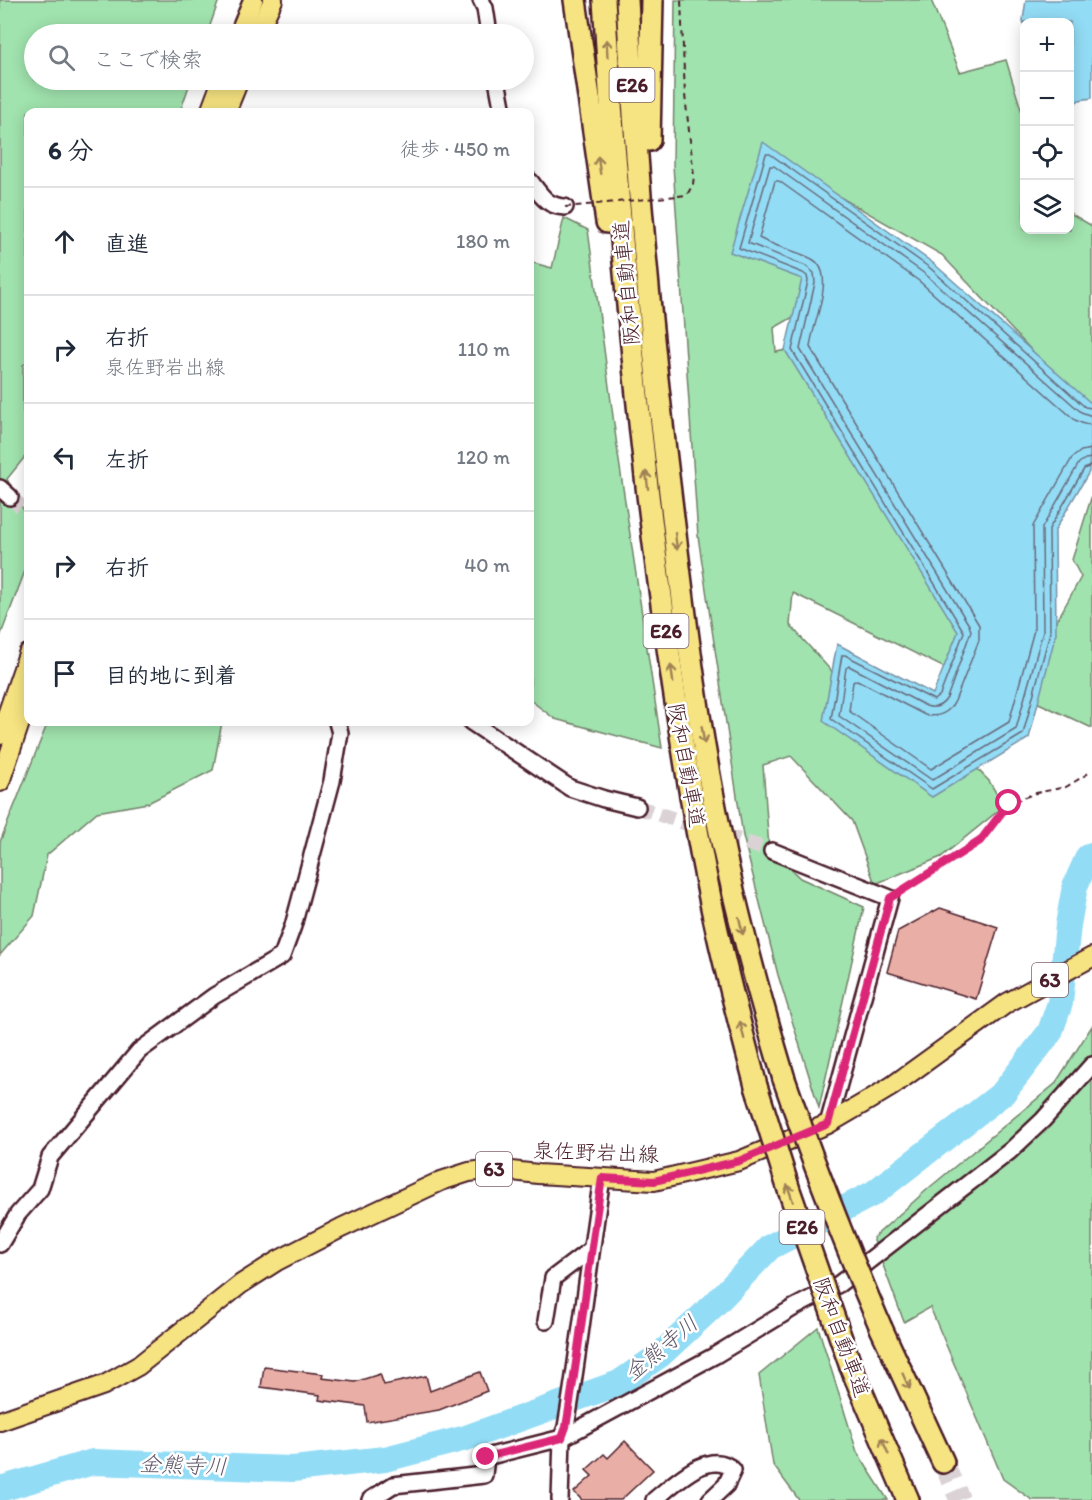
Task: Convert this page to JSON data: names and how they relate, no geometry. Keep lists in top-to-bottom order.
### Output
{
  "streets": {
    "highway": ["E26", "阪和自動車道"],
    "main road": ["63", "泉佐野岩出線"]
  },
  "water": ["金熊寺川"],
  "page": {
    "map_buttons": ["+", "−"],
    "search": "ここで検索",
    "heading": ["6 分", "徒歩 · 450 m"],
    "list": [
      ["直進", "180 m"],
      ["右折", "泉佐野岩出線", "110 m"],
      ["左折", "120 m"],
      ["右折", "40 m"],
      "目的地に到着"
    ]
  }
}
